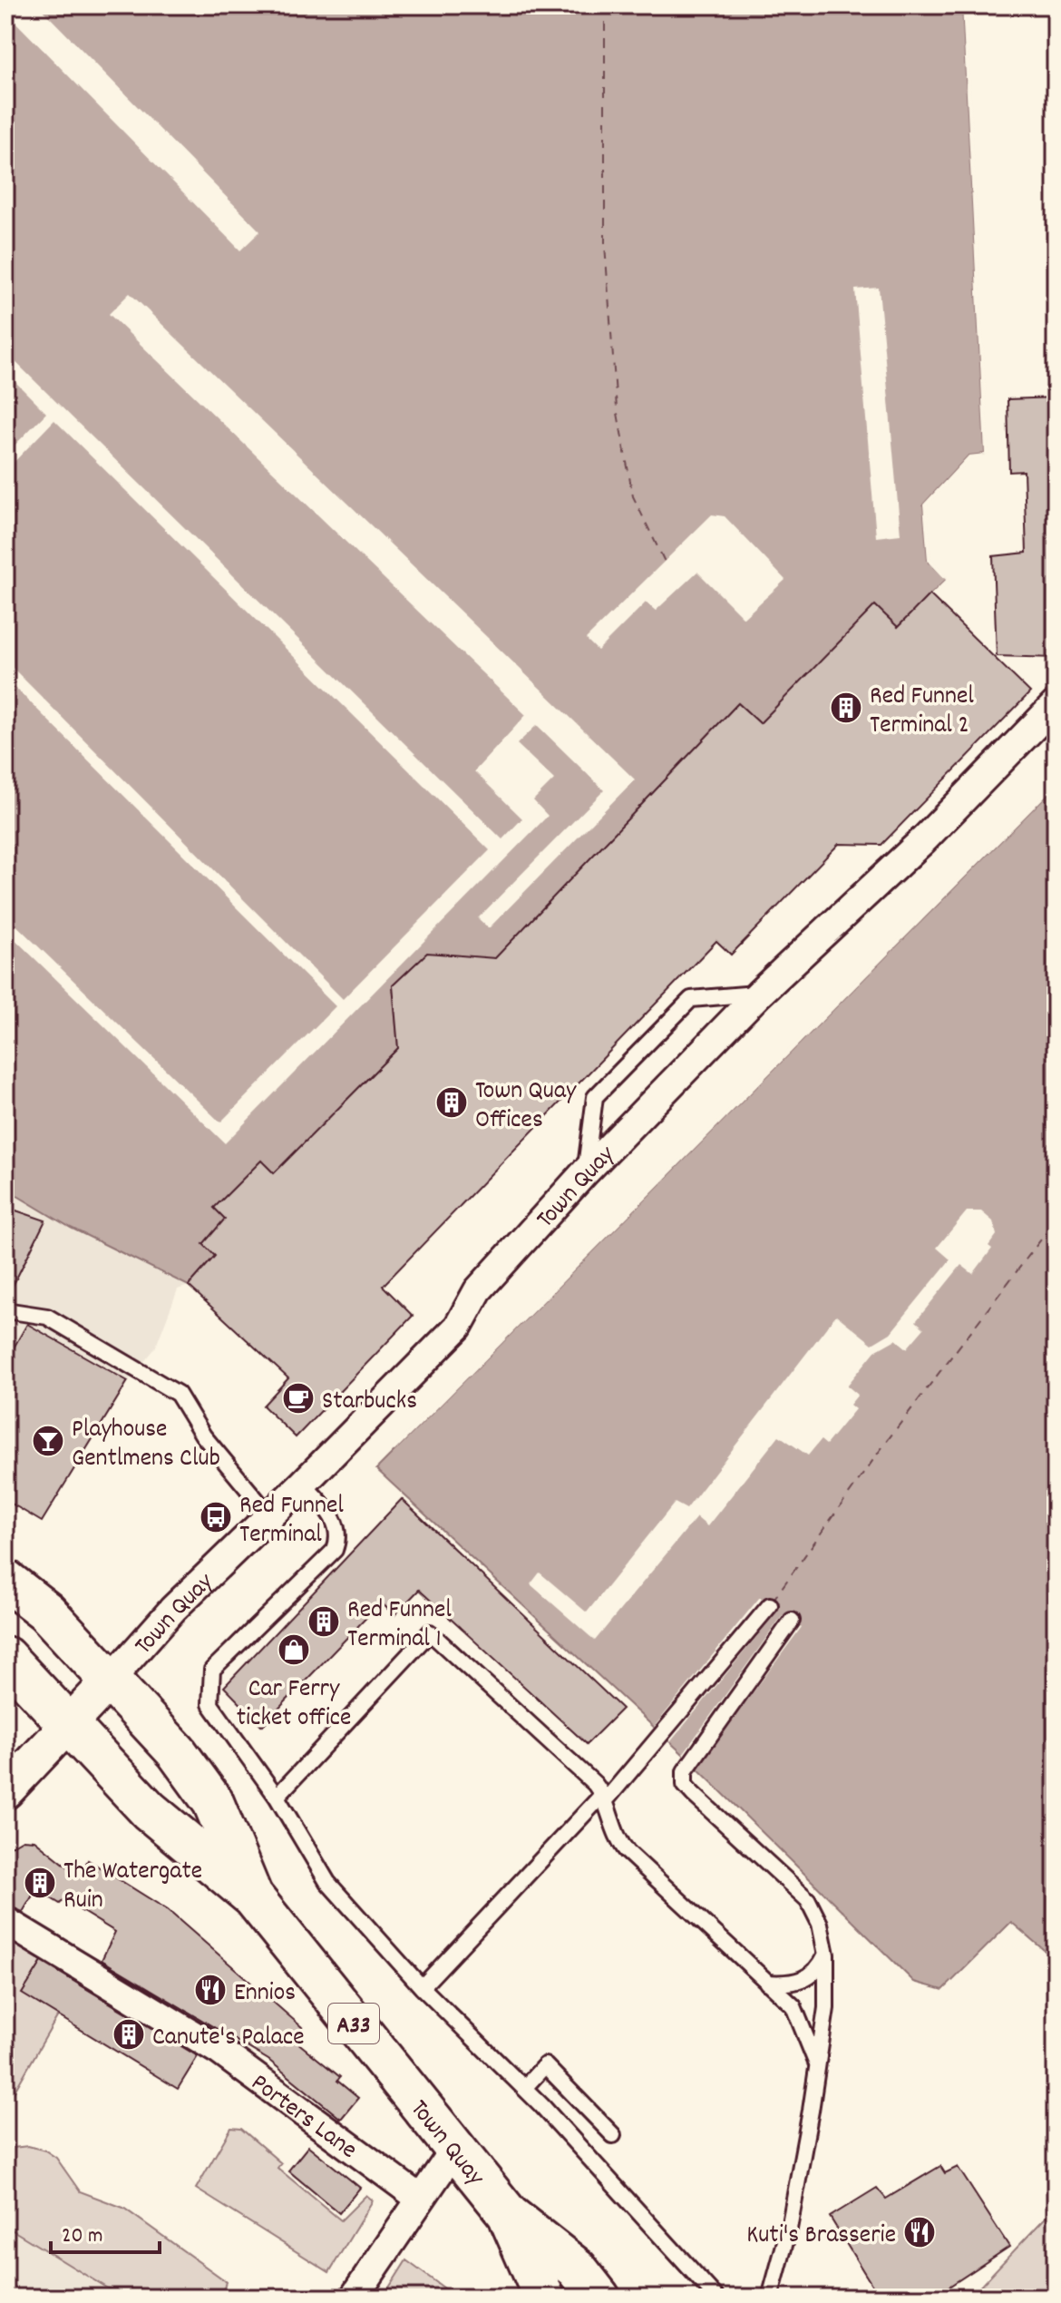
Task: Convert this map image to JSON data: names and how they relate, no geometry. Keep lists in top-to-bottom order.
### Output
{
  "streets": {
    "main road": ["Town Quay", "A33"],
    "street": ["Porters Lane"]
  },
  "places": {
    "building": [
      "Red Funnel Terminal 2",
      "Town Quay Offices",
      "Red Funnel Terminal 1",
      "The Watergate Ruin",
      "Canute's Palace"
    ],
    "cafe": ["Starbucks"],
    "bar": ["Playhouse Gentlmens Club"],
    "bus stop": ["Red Funnel Terminal"],
    "shop": ["Car Ferry ticket office"],
    "restaurant": ["Ennios", "Kuti's Brasserie"]
  },
  "scale_bar": "20 m"
}
